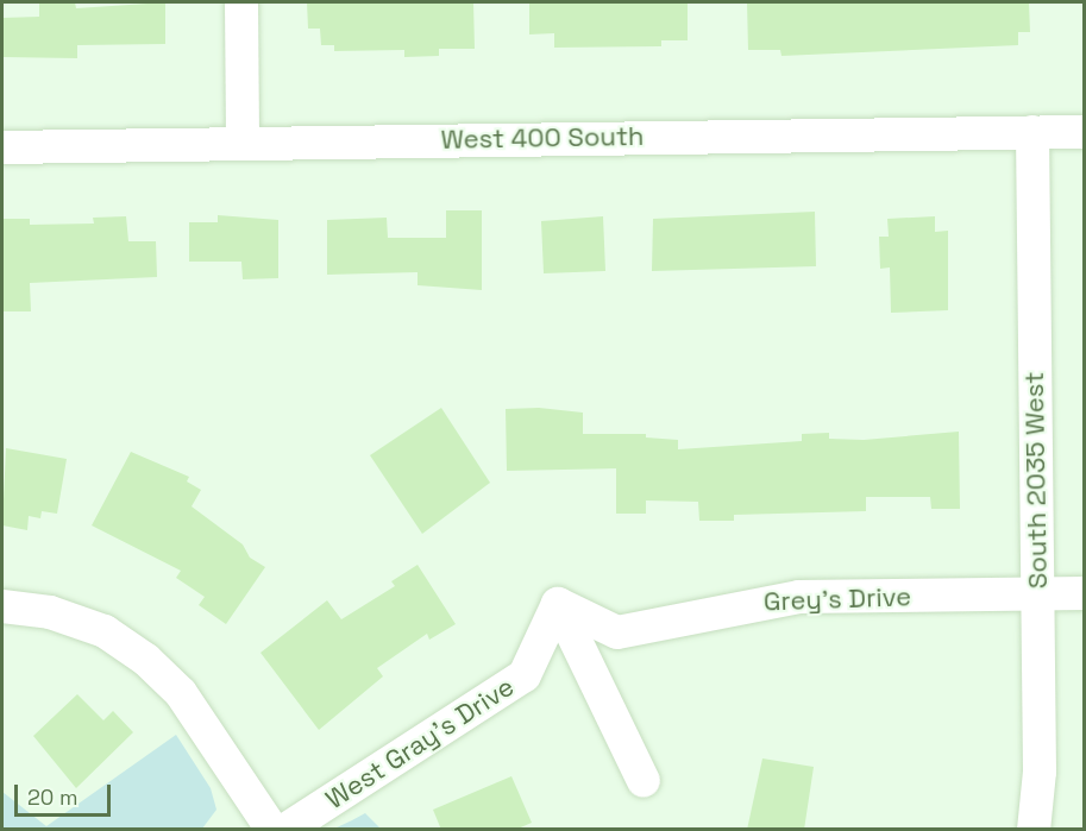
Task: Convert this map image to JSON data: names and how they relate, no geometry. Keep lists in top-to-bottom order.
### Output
{
  "streets": {
    "street": [
      "West 400 South",
      "South 2035 West",
      "Grey's Drive",
      "West Gray's Drive"
    ]
  },
  "crossings": [
    ["West 400 South", "South 2035 West"],
    ["South 2035 West", "Grey's Drive"],
    ["Grey's Drive", "West Gray's Drive"]
  ],
  "scale_bar": "20 m"
}
